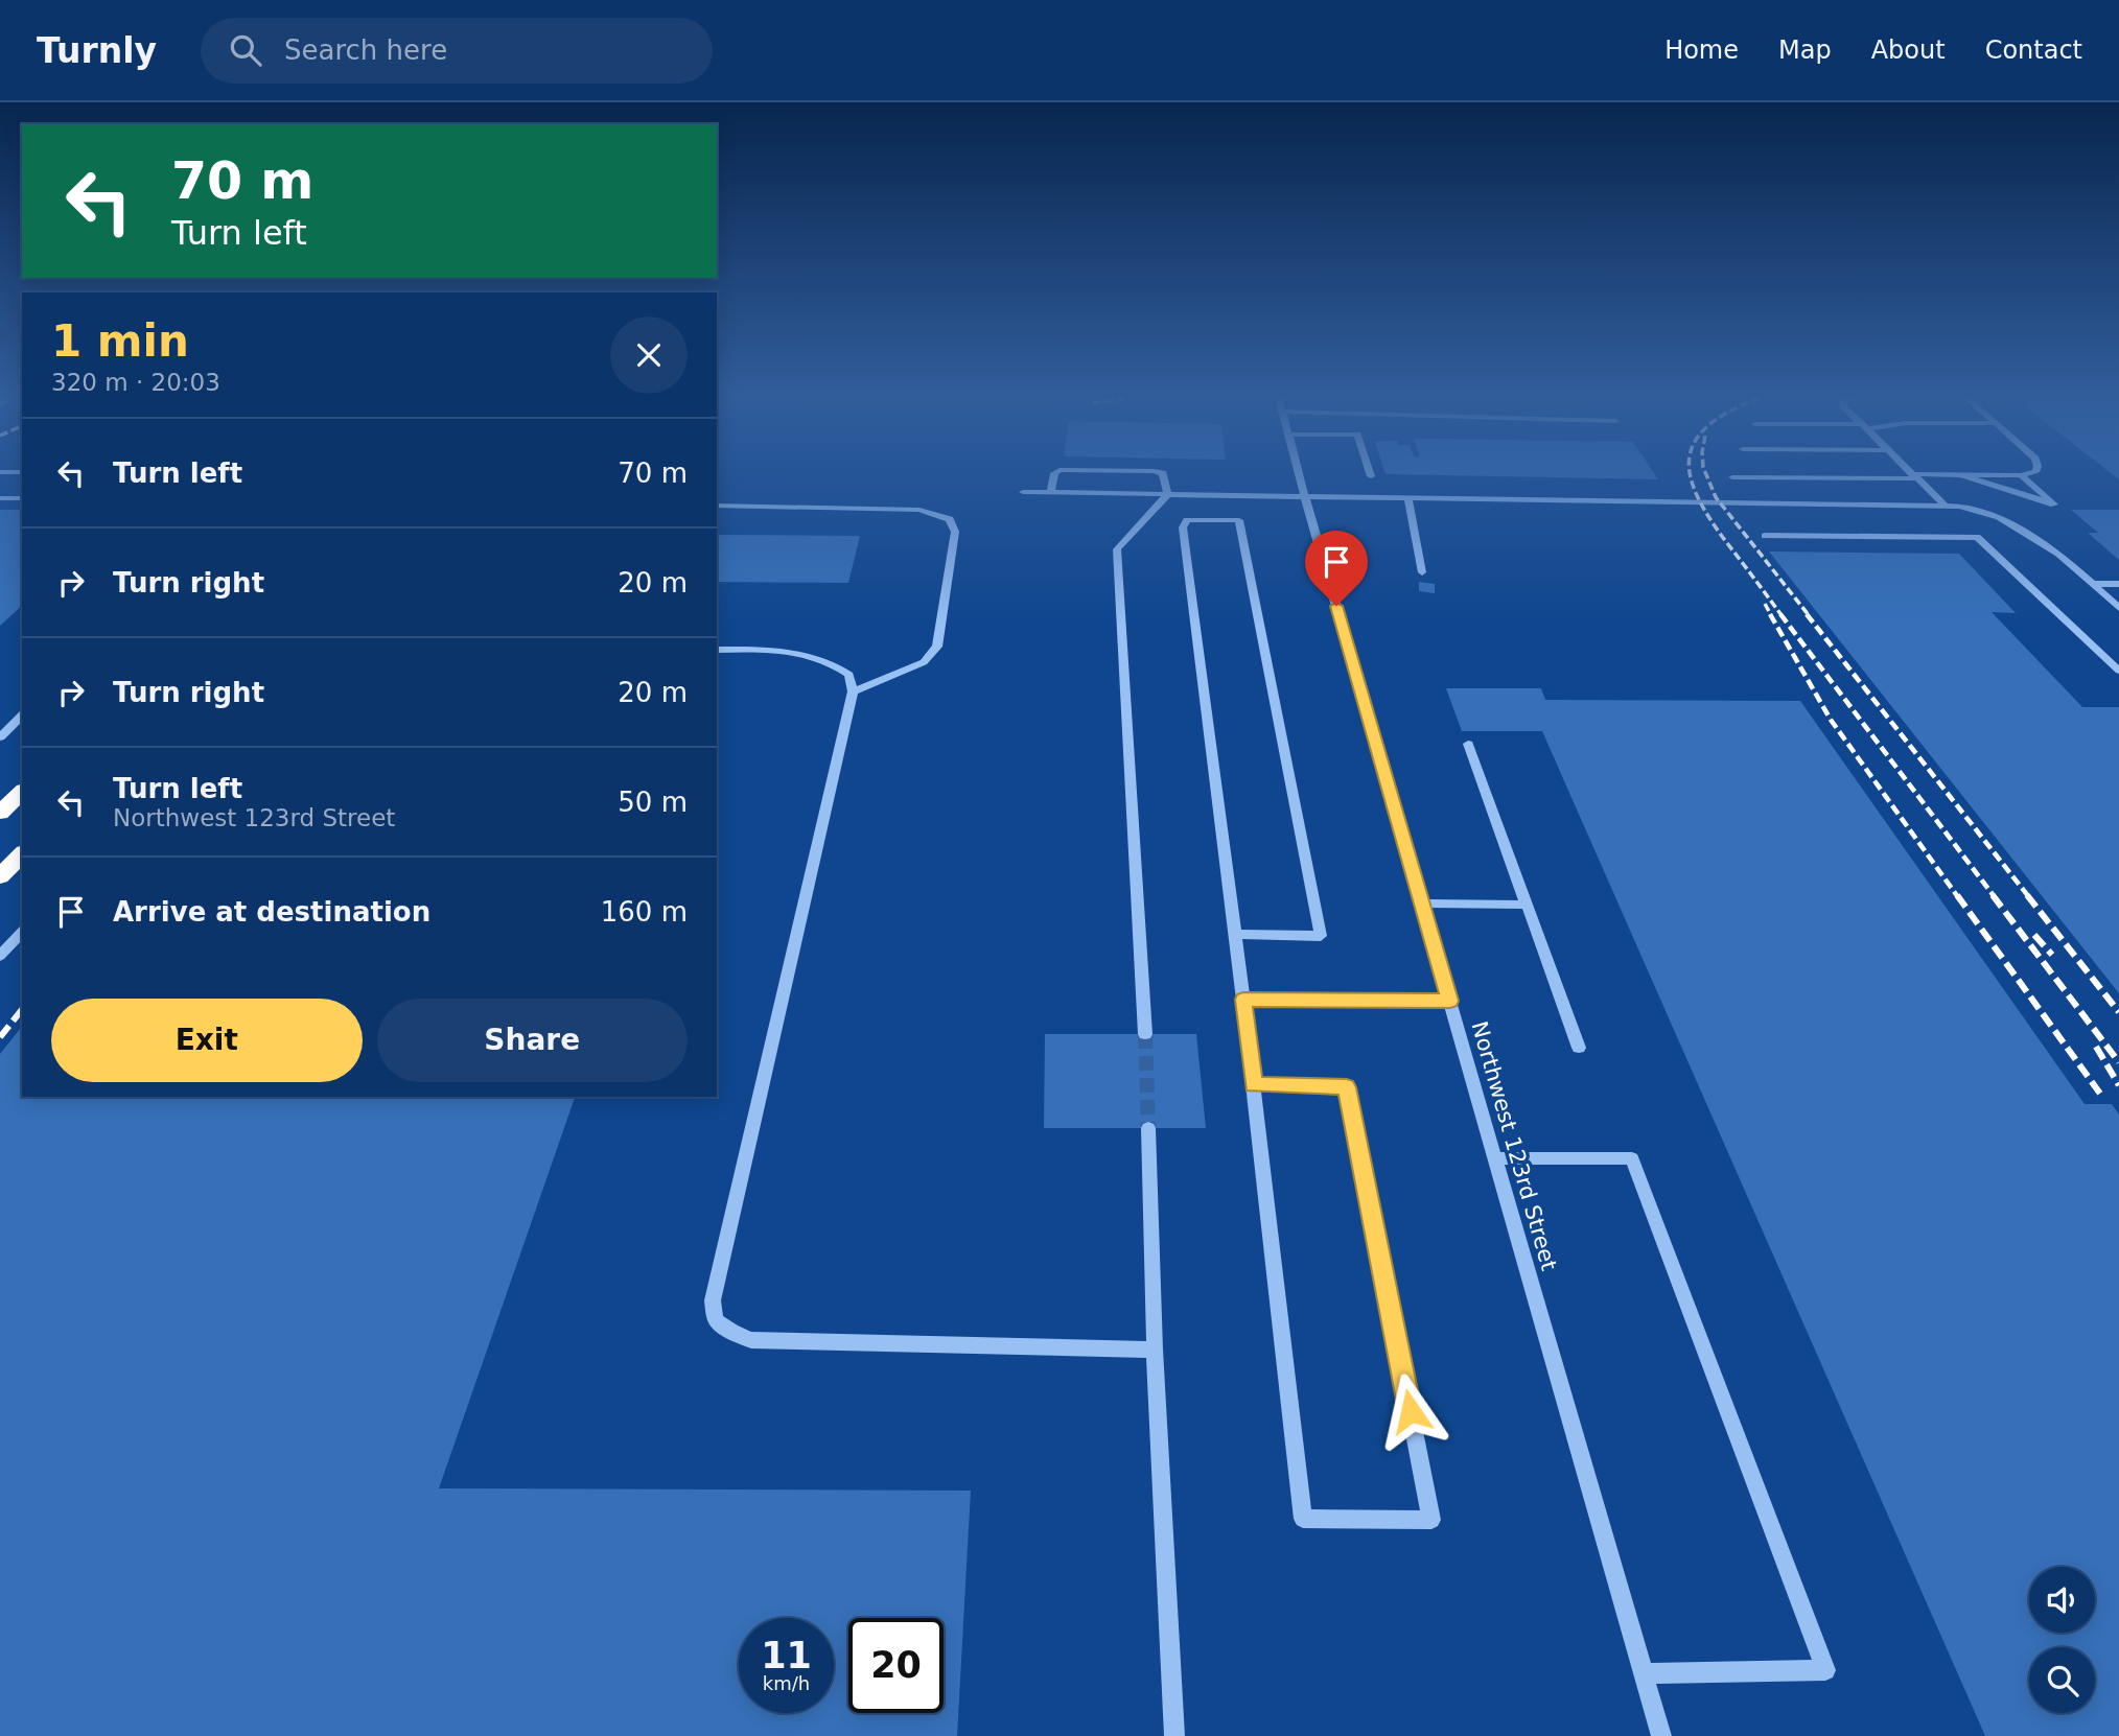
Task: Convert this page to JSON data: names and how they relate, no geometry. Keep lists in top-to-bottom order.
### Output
{
  "streets": {
    "street": ["Northwest 123rd Street"]
  },
  "page": {
    "header": "Turnly",
    "search": "Search here",
    "nav": [
      "Home",
      "Map",
      "About",
      "Contact"
    ],
    "turn": ["70 m", "Turn left"],
    "heading": ["1 min", "320 m · 20:03"],
    "list": [
      {
        "name": "Turn left",
        "value": "70 m"
      },
      {
        "name": "Turn right",
        "value": "20 m"
      },
      {
        "name": "Turn right",
        "value": "20 m"
      },
      {
        "name": "Turn left",
        "note": "Northwest 123rd Street",
        "value": "50 m"
      },
      {
        "name": "Arrive at destination",
        "value": "160 m"
      }
    ],
    "buttons": ["Exit", "Share"],
    "speed": "11 km/h",
    "limit": "20"
  }
}
